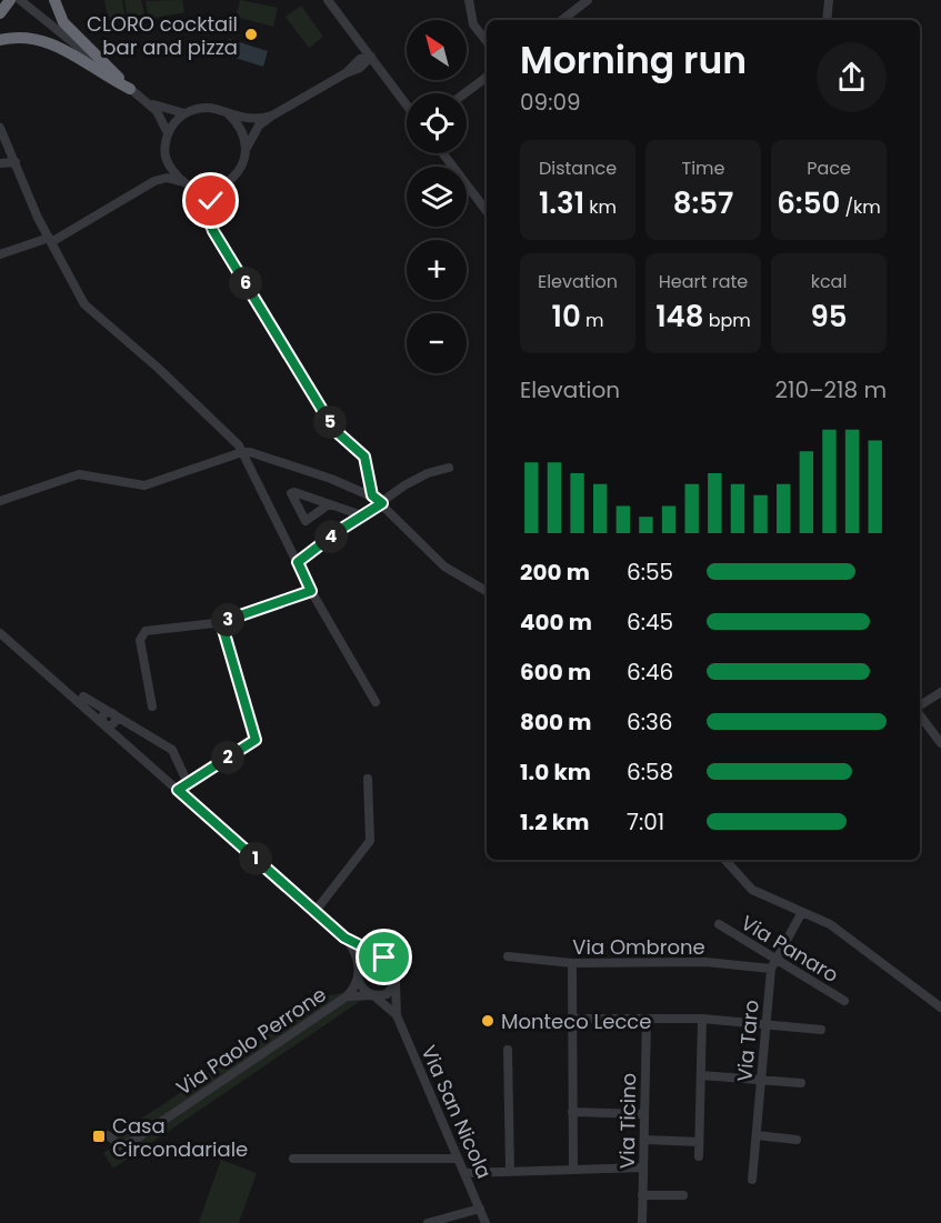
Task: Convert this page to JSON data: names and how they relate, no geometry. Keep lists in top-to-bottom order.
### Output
{
  "streets": {
    "street": [
      "Via Ombrone",
      "Via Panaro",
      "Via Paolo Perrone",
      "Via Taro",
      "Via San Nicola",
      "Via Ticino"
    ]
  },
  "crossings": [
    ["Via Ombrone", "Via Panaro"],
    ["Via Ombrone", "Via Taro"],
    ["Via Panaro", "Via Taro"],
    ["Via Paolo Perrone", "Via San Nicola"]
  ],
  "places": {
    "other": ["CLORO cocktail bar and pizza", "Monteco Lecce"],
    "transit": ["Casa Circondariale"]
  },
  "north": "top left",
  "page": {
    "map_buttons": ["+", "−"],
    "heading": ["Morning run", "09:09"],
    "stats": [
      ["Distance", "1.31 km"],
      ["Time", "8:57"],
      ["Pace", "6:50 /km"],
      ["Elevation", "10 m"],
      ["Heart rate", "148 bpm"],
      ["kcal", "95"]
    ],
    "pins": [
      "6",
      "5",
      "4",
      "3",
      "2",
      "1"
    ],
    "chart": ["Elevation", "210–218 m"],
    "list": [
      {
        "name": "200 m",
        "note": "6:55"
      },
      {
        "name": "400 m",
        "note": "6:45"
      },
      {
        "name": "600 m",
        "note": "6:46"
      },
      {
        "name": "800 m",
        "note": "6:36"
      },
      {
        "name": "1.0 km",
        "note": "6:58"
      },
      {
        "name": "1.2 km",
        "note": "7:01"
      }
    ]
  }
}
